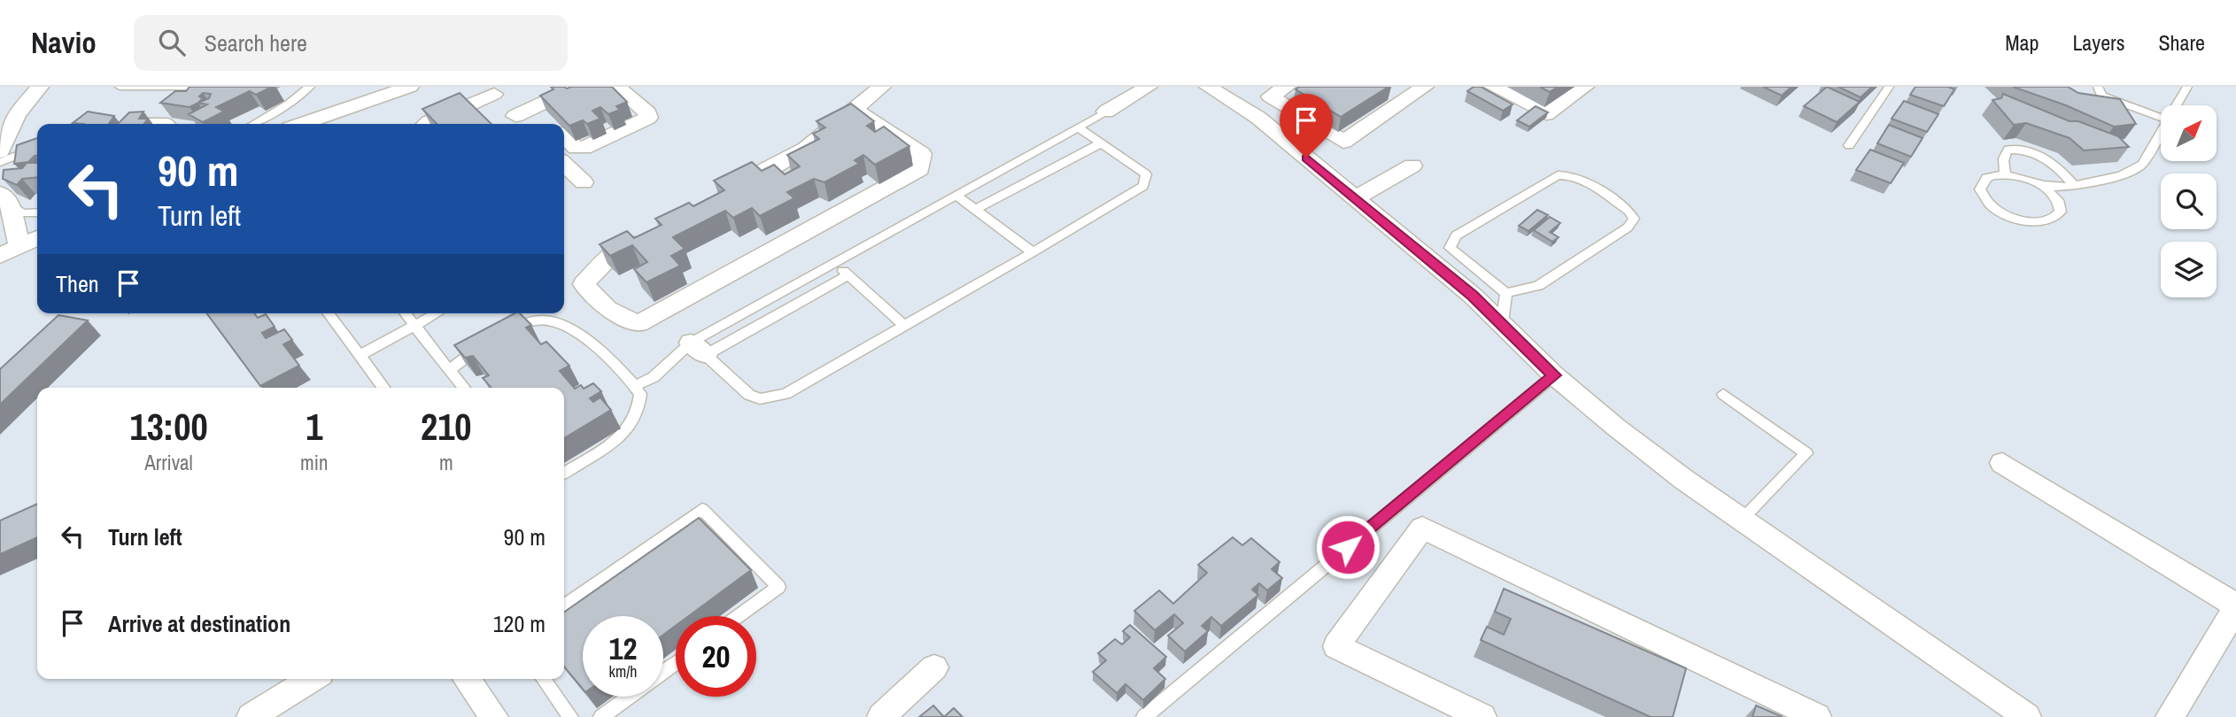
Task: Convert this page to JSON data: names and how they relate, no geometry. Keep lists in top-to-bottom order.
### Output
{
  "north": "top right",
  "page": {
    "header": "Navio",
    "search": "Search here",
    "nav": ["Map", "Layers", "Share"],
    "turn": ["90 m", "Turn left"],
    "then": "Then",
    "eta": [
      "13:00",
      "Arrival",
      "1",
      "min",
      "210",
      "m"
    ],
    "list": [
      {
        "name": "Turn left",
        "value": "90 m"
      },
      {
        "name": "Arrive at destination",
        "value": "120 m"
      }
    ],
    "speed": "12 km/h",
    "limit": "20"
  }
}
